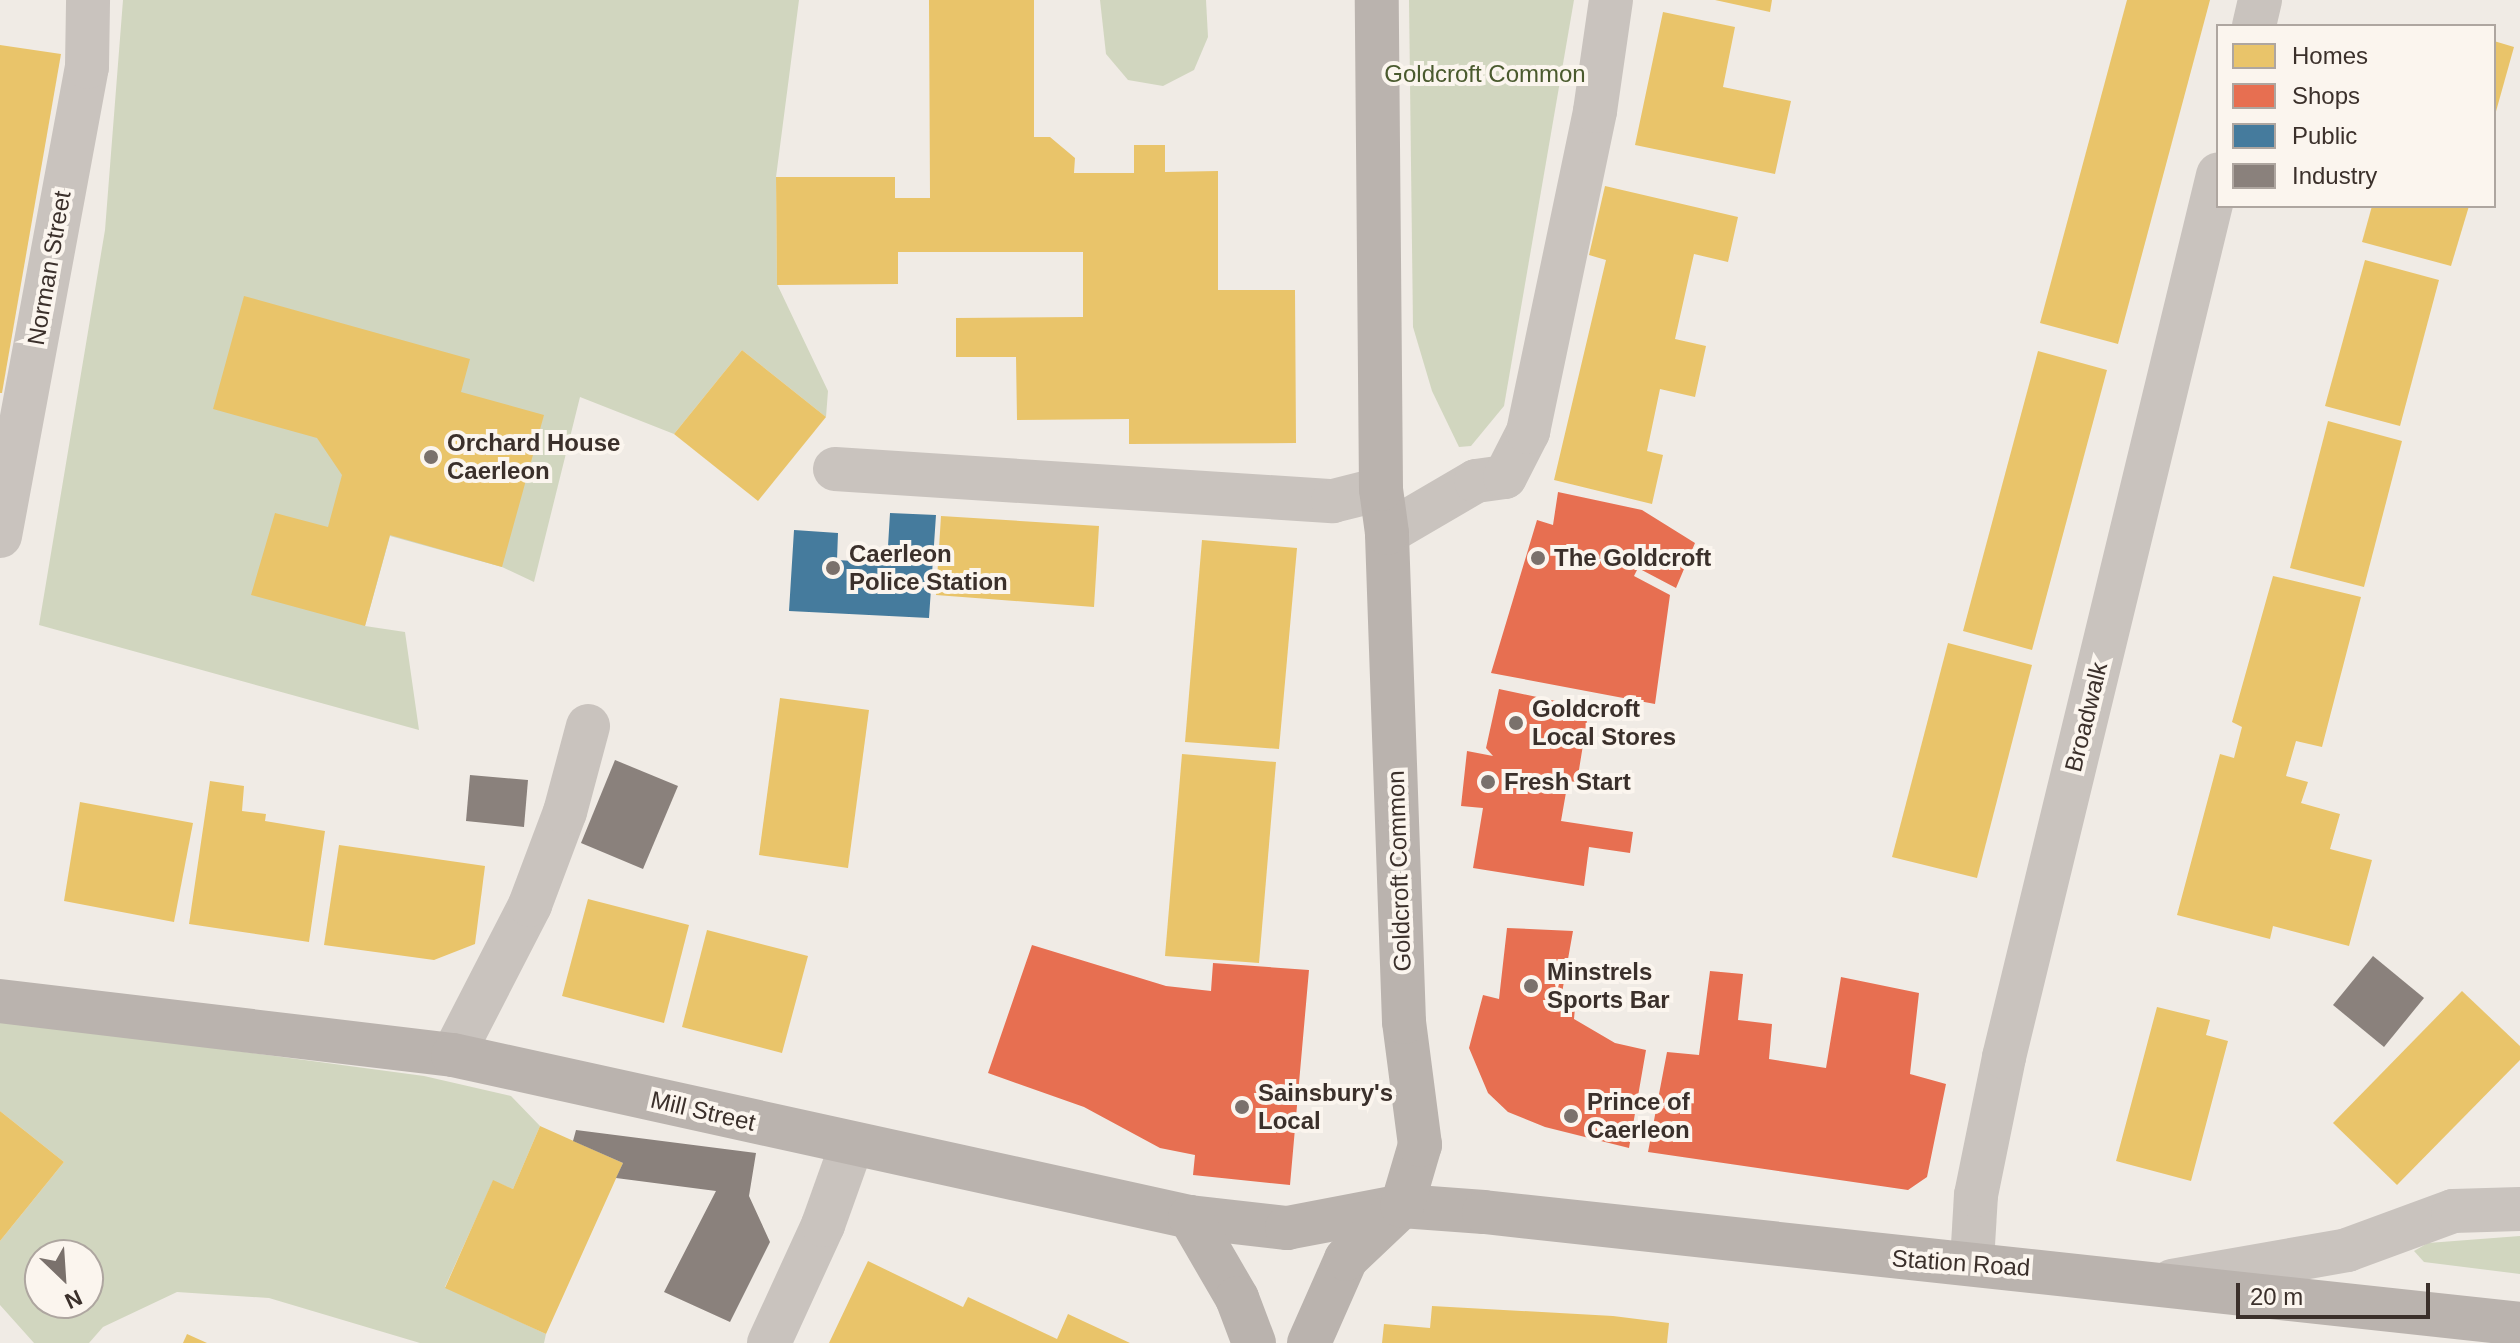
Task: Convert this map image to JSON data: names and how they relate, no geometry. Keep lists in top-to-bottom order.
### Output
{
  "streets": {
    "main road": ["Goldcroft Common", "Mill Street", "Station Road"],
    "street": ["Norman Street", "Broadwalk"]
  },
  "crossings": [
    ["Broadwalk", "Station Road"],
    ["Goldcroft Common", "Mill Street"],
    ["Goldcroft Common", "Station Road"],
    ["Mill Street", "Station Road"]
  ],
  "parks": ["Goldcroft Common"],
  "places": [
    "Orchard House Caerleon",
    "The Goldcroft",
    "Caerleon Police Station",
    "Goldcroft Local Stores",
    "Fresh Start",
    "Minstrels Sports Bar",
    "Sainsbury's Local",
    "Prince of Caerleon"
  ],
  "legend": [
    "Homes",
    "Shops",
    "Public",
    "Industry"
  ],
  "scale_bar": "20 m",
  "north": "bottom right"
}
